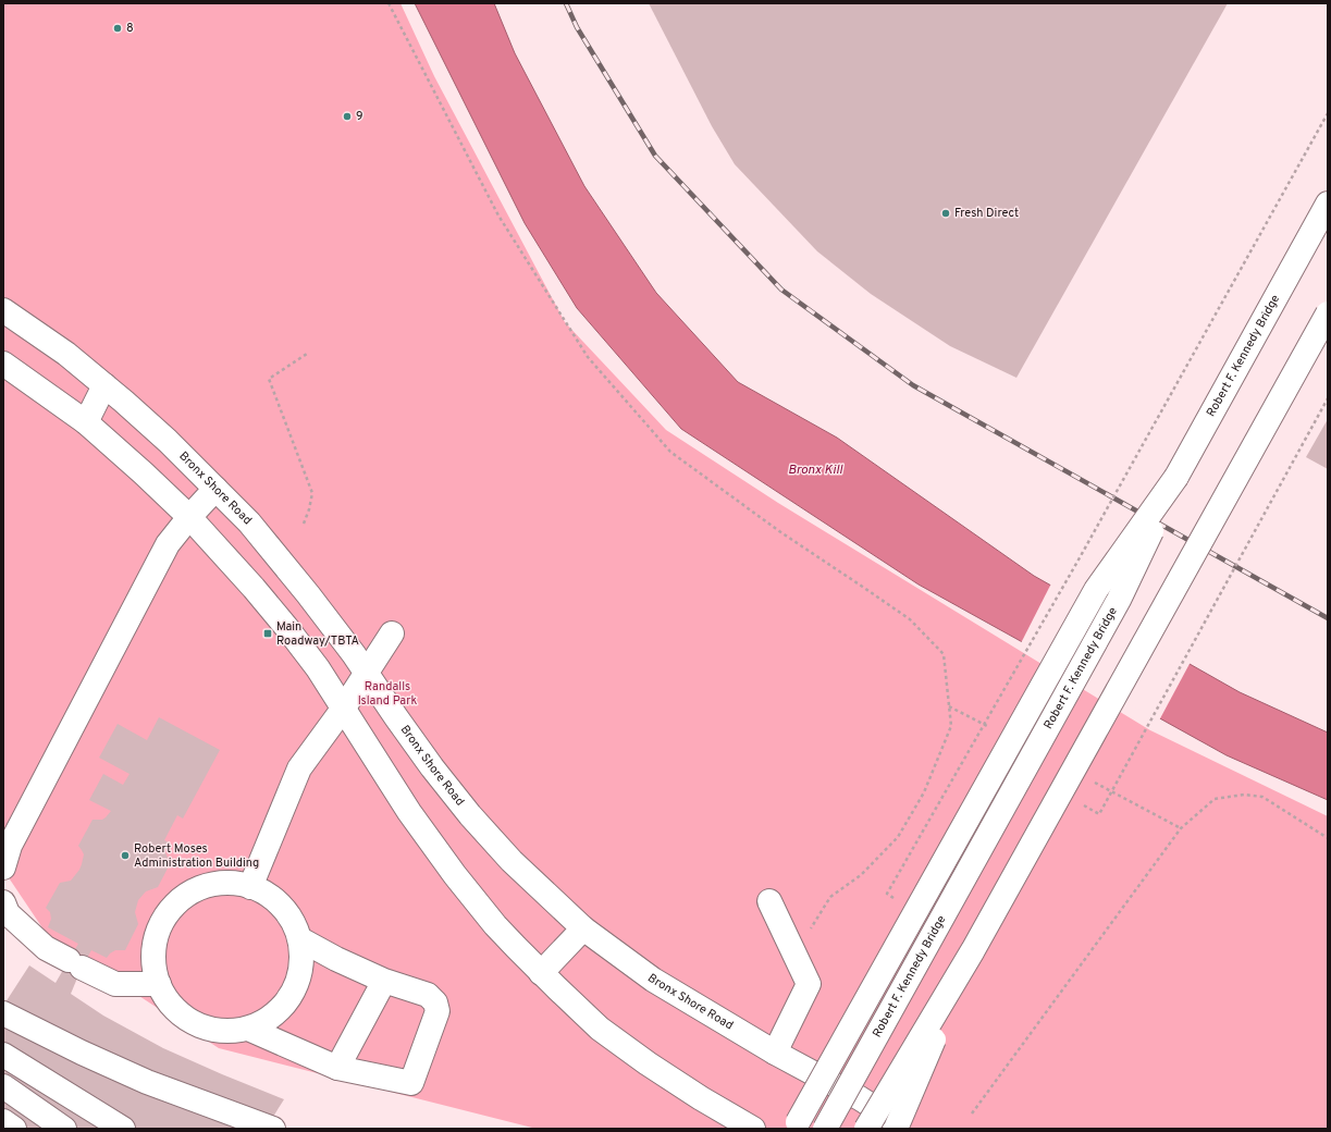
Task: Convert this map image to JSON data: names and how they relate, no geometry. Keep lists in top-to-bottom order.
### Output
{
  "streets": {
    "main road": ["Robert F. Kennedy Bridge", "Bronx Shore Road"]
  },
  "water": ["Bronx Kill"],
  "parks": ["Randalls Island Park"],
  "places": {
    "other": [
      "8",
      "9",
      "Fresh Direct",
      "Robert Moses Administration Building"
    ],
    "transit": ["Main Roadway/TBTA"]
  }
}
